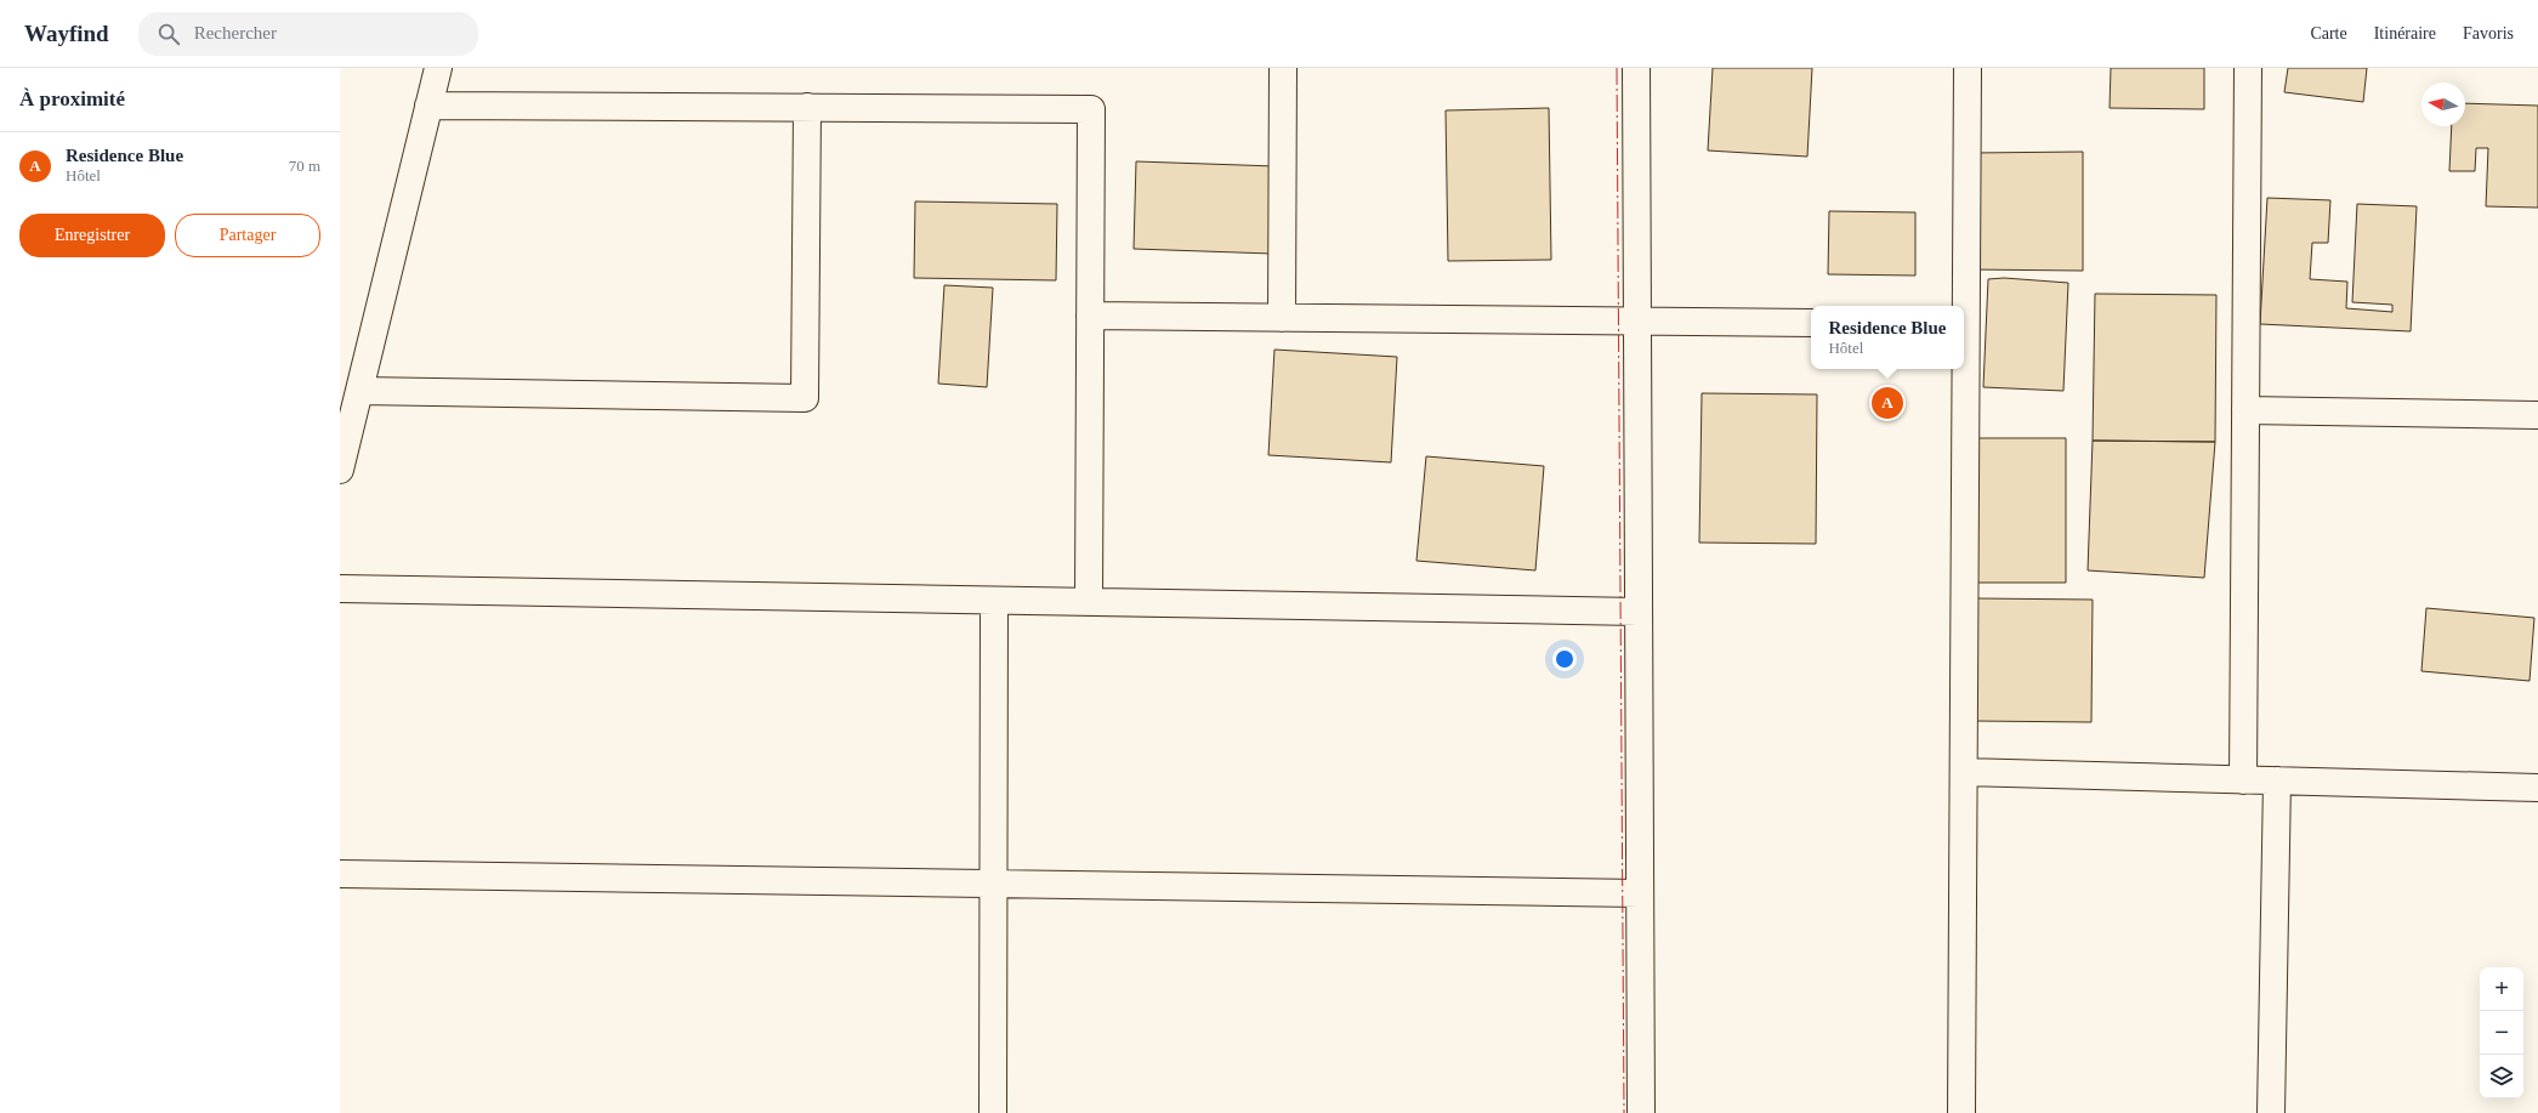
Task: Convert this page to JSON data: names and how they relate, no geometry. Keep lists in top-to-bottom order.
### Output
{
  "north": "left",
  "page": {
    "header": "Wayfind",
    "search": "Rechercher",
    "nav": ["Carte", "Itinéraire", "Favoris"],
    "heading": "À proximité",
    "list": [
      {
        "mark": "A",
        "name": "Residence Blue",
        "note": "Hôtel",
        "value": "70 m"
      }
    ],
    "buttons": ["Enregistrer", "Partager"],
    "popup": ["Residence Blue", "Hôtel"],
    "pins": "A",
    "map_buttons": ["+", "−"]
  }
}
